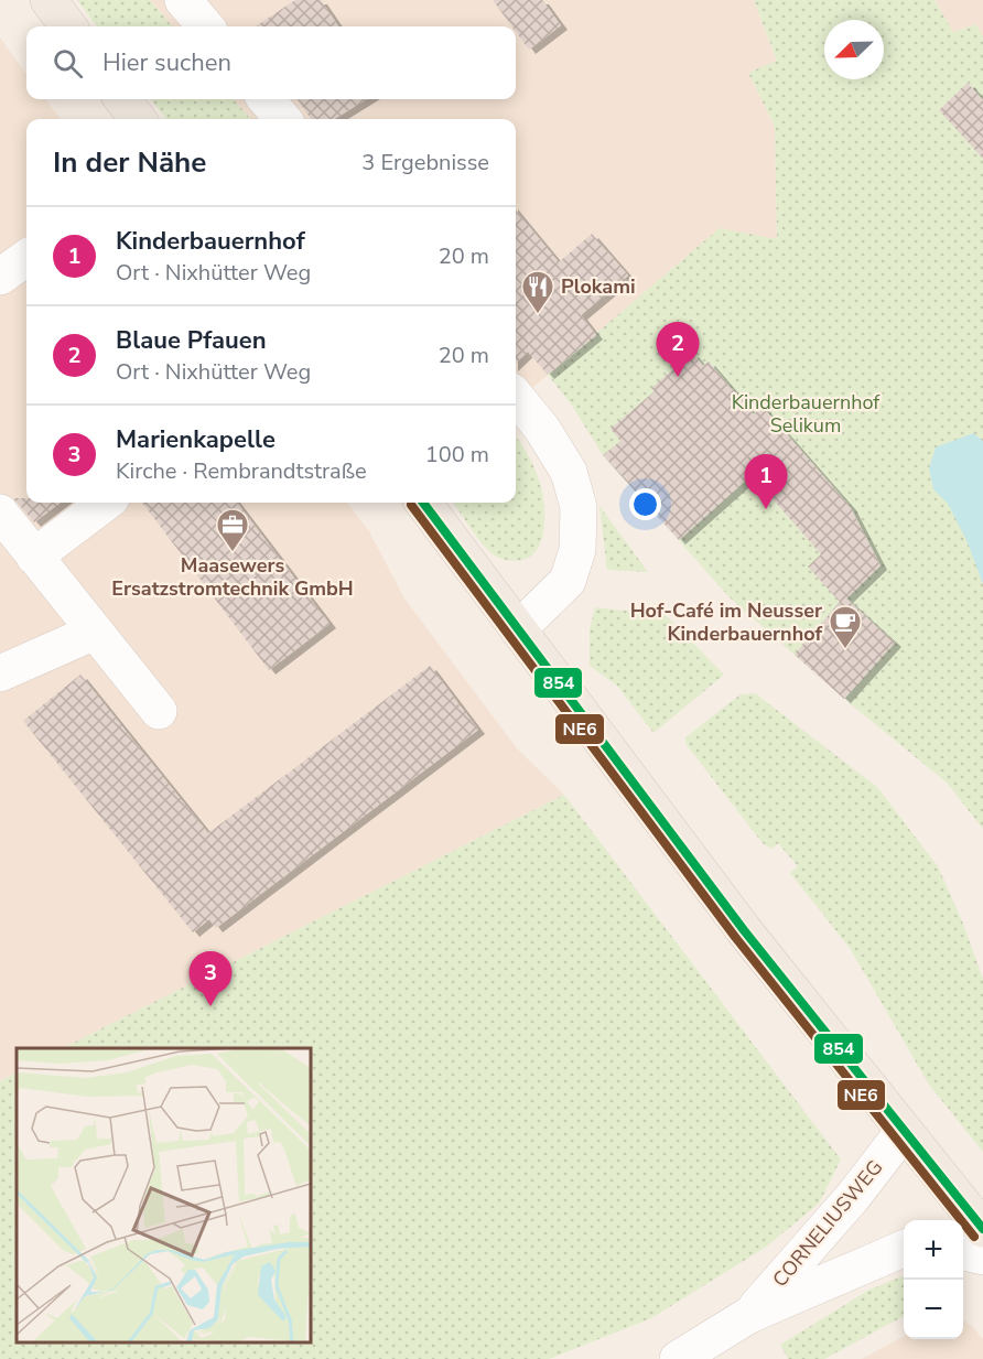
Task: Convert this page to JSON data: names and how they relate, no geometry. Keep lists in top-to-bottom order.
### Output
{
  "streets": {
    "street": ["CORNELIUSWEG"]
  },
  "parks": ["Kinderbauernhof Selikum"],
  "places": {
    "restaurant": ["Plokami"],
    "office": ["Maasewers Ersatzstromtechnik GmbH"],
    "cafe": ["Hof-Café im Neusser Kinderbauernhof"]
  },
  "lines": ["transit line 854", "transit line NE6"],
  "north": "bottom left",
  "page": {
    "search": "Hier suchen",
    "heading": ["In der Nähe", "3 Ergebnisse"],
    "list": [
      {
        "mark": "1",
        "name": "Kinderbauernhof",
        "note": "Ort · Nixhütter Weg",
        "value": "20 m"
      },
      {
        "mark": "2",
        "name": "Blaue Pfauen",
        "note": "Ort · Nixhütter Weg",
        "value": "20 m"
      },
      {
        "mark": "3",
        "name": "Marienkapelle",
        "note": "Kirche · Rembrandtstraße",
        "value": "100 m"
      }
    ],
    "pins": ["2", "1", "3"],
    "map_buttons": ["+", "−"]
  }
}
